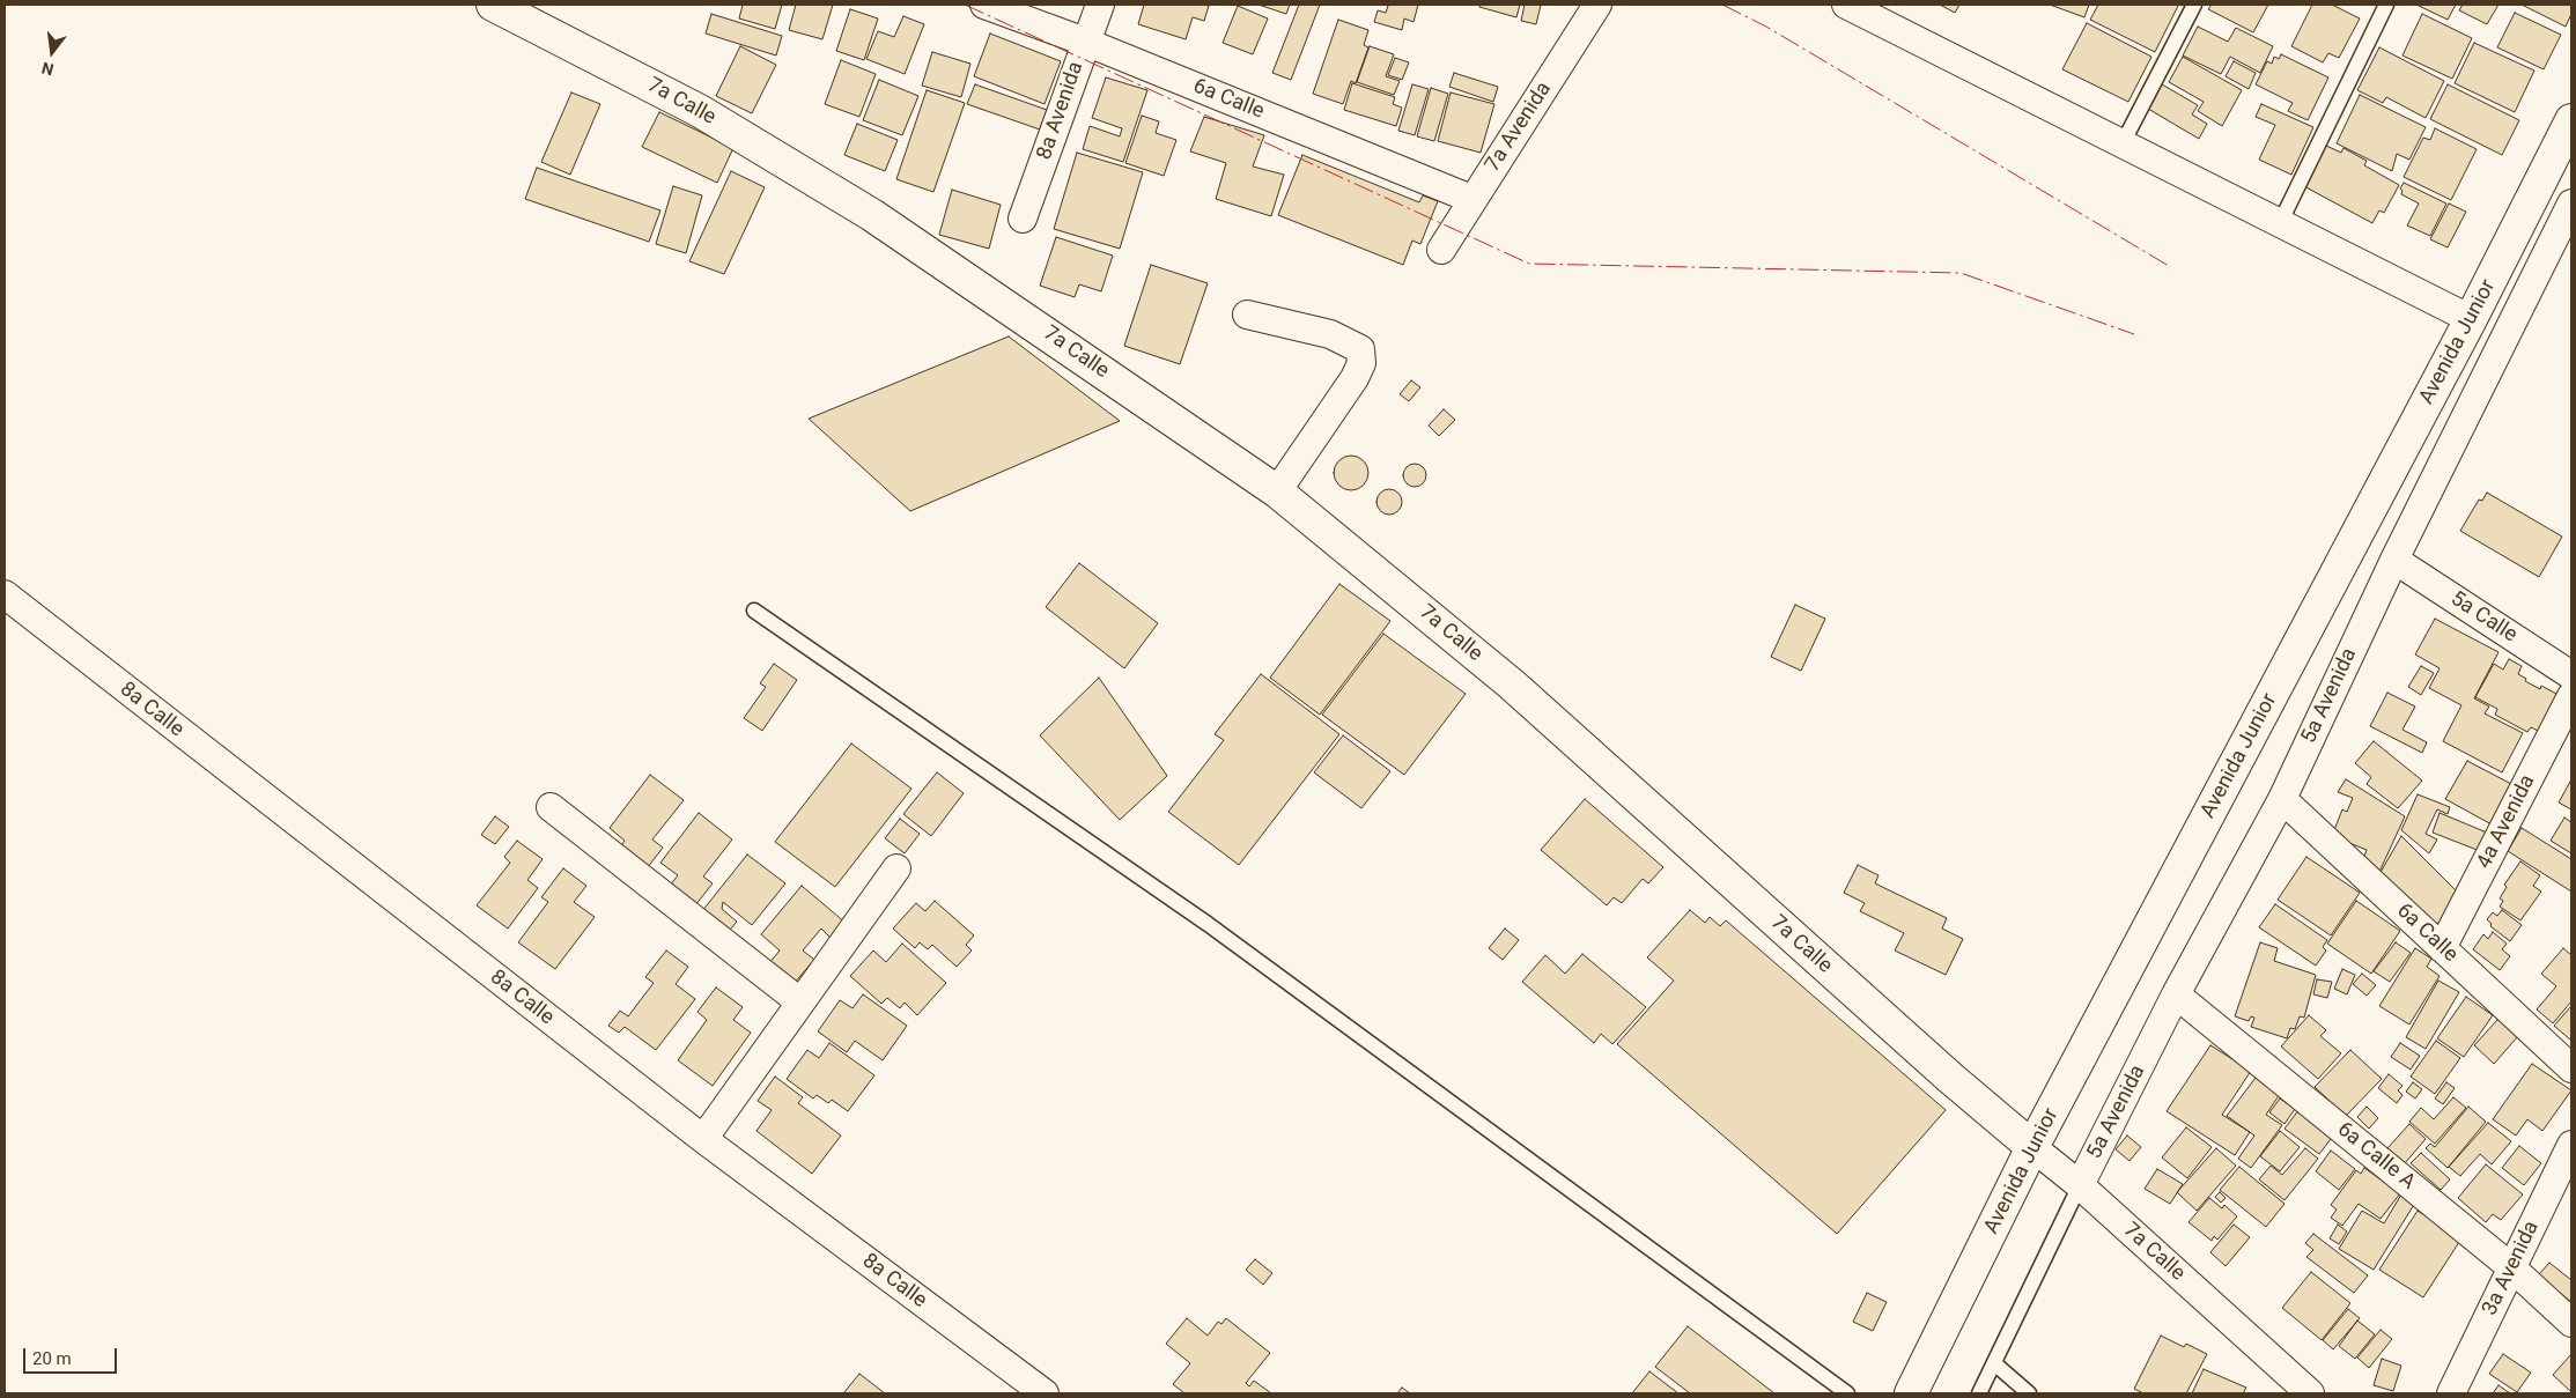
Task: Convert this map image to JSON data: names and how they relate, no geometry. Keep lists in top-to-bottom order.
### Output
{
  "streets": {
    "street": [
      "6a Calle",
      "7a Calle",
      "8a Avenida",
      "7a Avenida",
      "Avenida Junior",
      "5a Calle",
      "5a Avenida",
      "8a Calle",
      "4a Avenida",
      "6a Calle A",
      "3a Avenida"
    ]
  },
  "crossings": [
    ["6a Calle", "8a Avenida"],
    ["6a Calle", "7a Avenida"],
    ["6a Calle", "5a Avenida"],
    ["6a Calle", "4a Avenida"],
    ["7a Calle", "Avenida Junior"],
    ["7a Calle", "5a Avenida"],
    ["5a Calle", "5a Avenida"],
    ["5a Avenida", "6a Calle A"],
    ["6a Calle A", "3a Avenida"]
  ],
  "scale_bar": "20 m",
  "north": "bottom"
}
